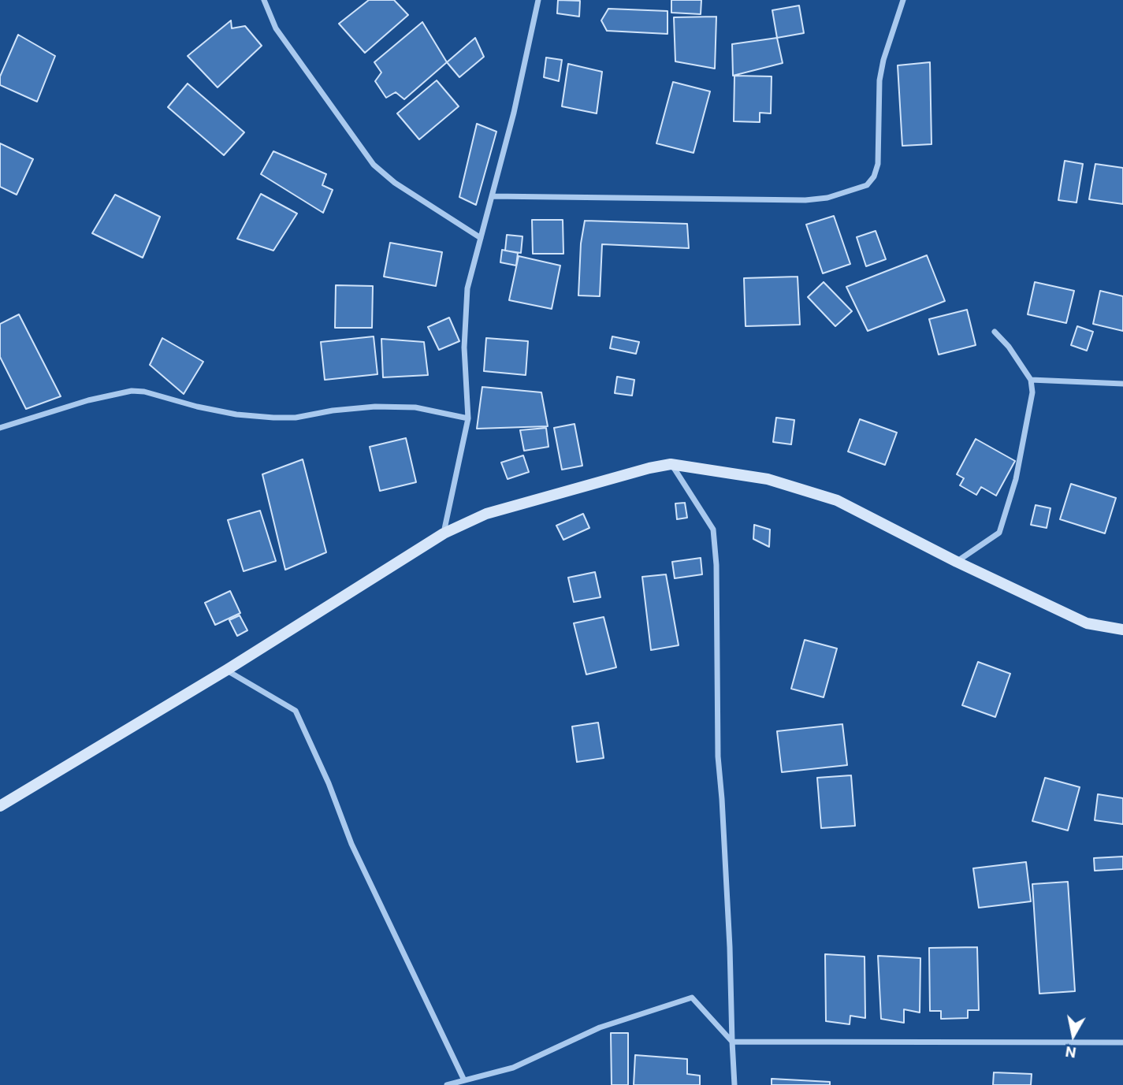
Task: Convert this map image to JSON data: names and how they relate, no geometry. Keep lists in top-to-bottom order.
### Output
{
  "north": "bottom"
}
